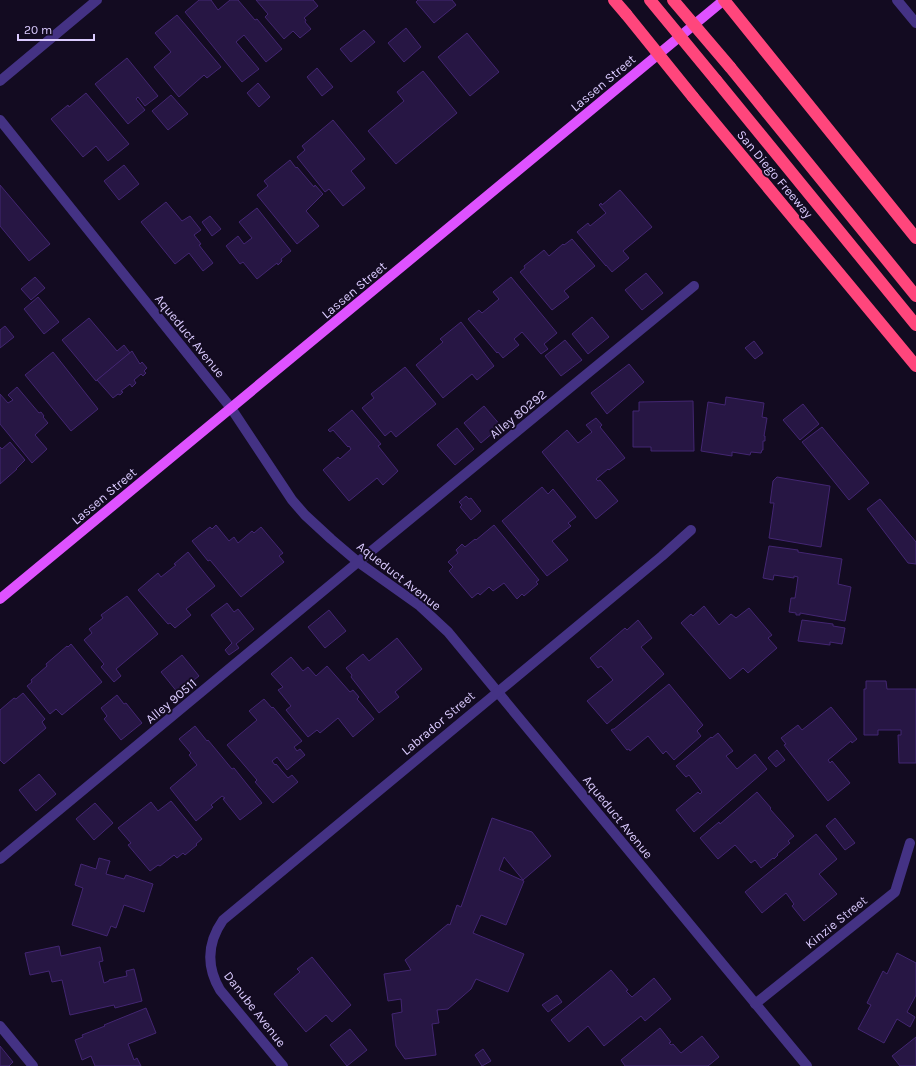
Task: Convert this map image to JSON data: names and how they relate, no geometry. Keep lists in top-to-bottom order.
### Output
{
  "streets": {
    "highway": ["San Diego Freeway"],
    "main road": ["Lassen Street"],
    "street": [
      "Aqueduct Avenue",
      "Alley 80292",
      "Alley 90511",
      "Labrador Street",
      "Kinzie Street",
      "Danube Avenue"
    ]
  },
  "crossings": [
    ["Lassen Street", "Aqueduct Avenue"],
    ["Aqueduct Avenue", "Alley 80292"],
    ["Aqueduct Avenue", "Alley 90511"],
    ["Aqueduct Avenue", "Labrador Street"],
    ["Aqueduct Avenue", "Kinzie Street"],
    ["Alley 80292", "Alley 90511"],
    ["Labrador Street", "Danube Avenue"]
  ],
  "scale_bar": "20 m"
}
